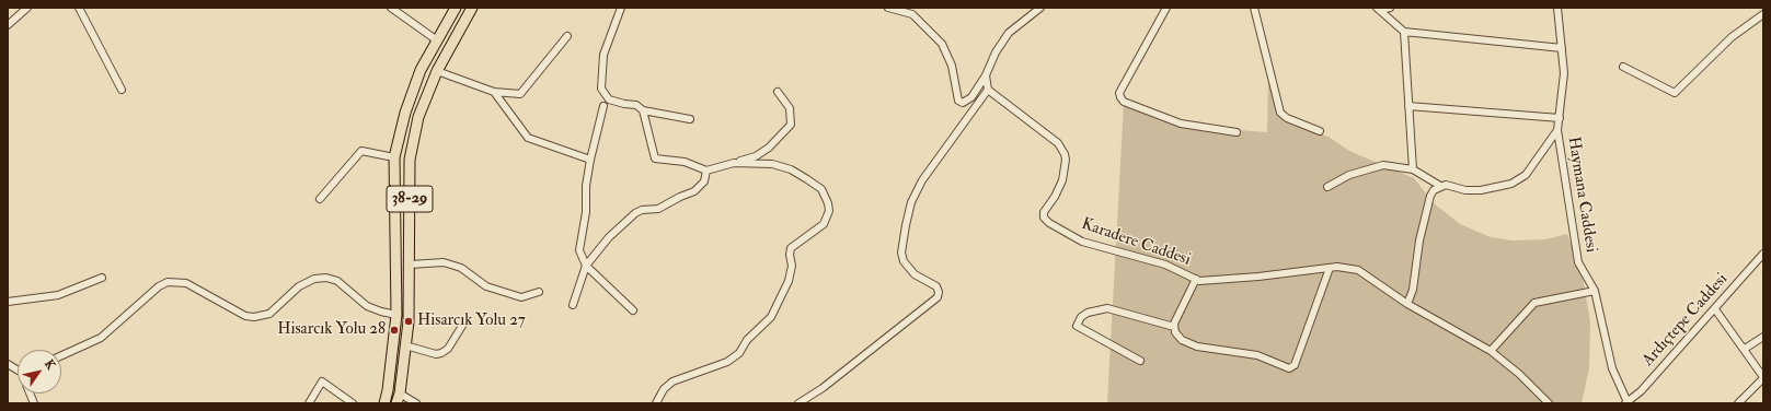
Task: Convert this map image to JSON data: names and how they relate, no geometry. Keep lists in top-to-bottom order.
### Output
{
  "streets": {
    "highway": ["38-29"],
    "street": ["Haymana Caddesi", "Karadere Caddesi", "Ardıçtepe Caddesi"]
  },
  "crossings": [
    ["Haymana Caddesi", "Ardıçtepe Caddesi"]
  ],
  "places": ["Hisarcık Yolu 27", "Hisarcık Yolu 28"],
  "north": "top right"
}
